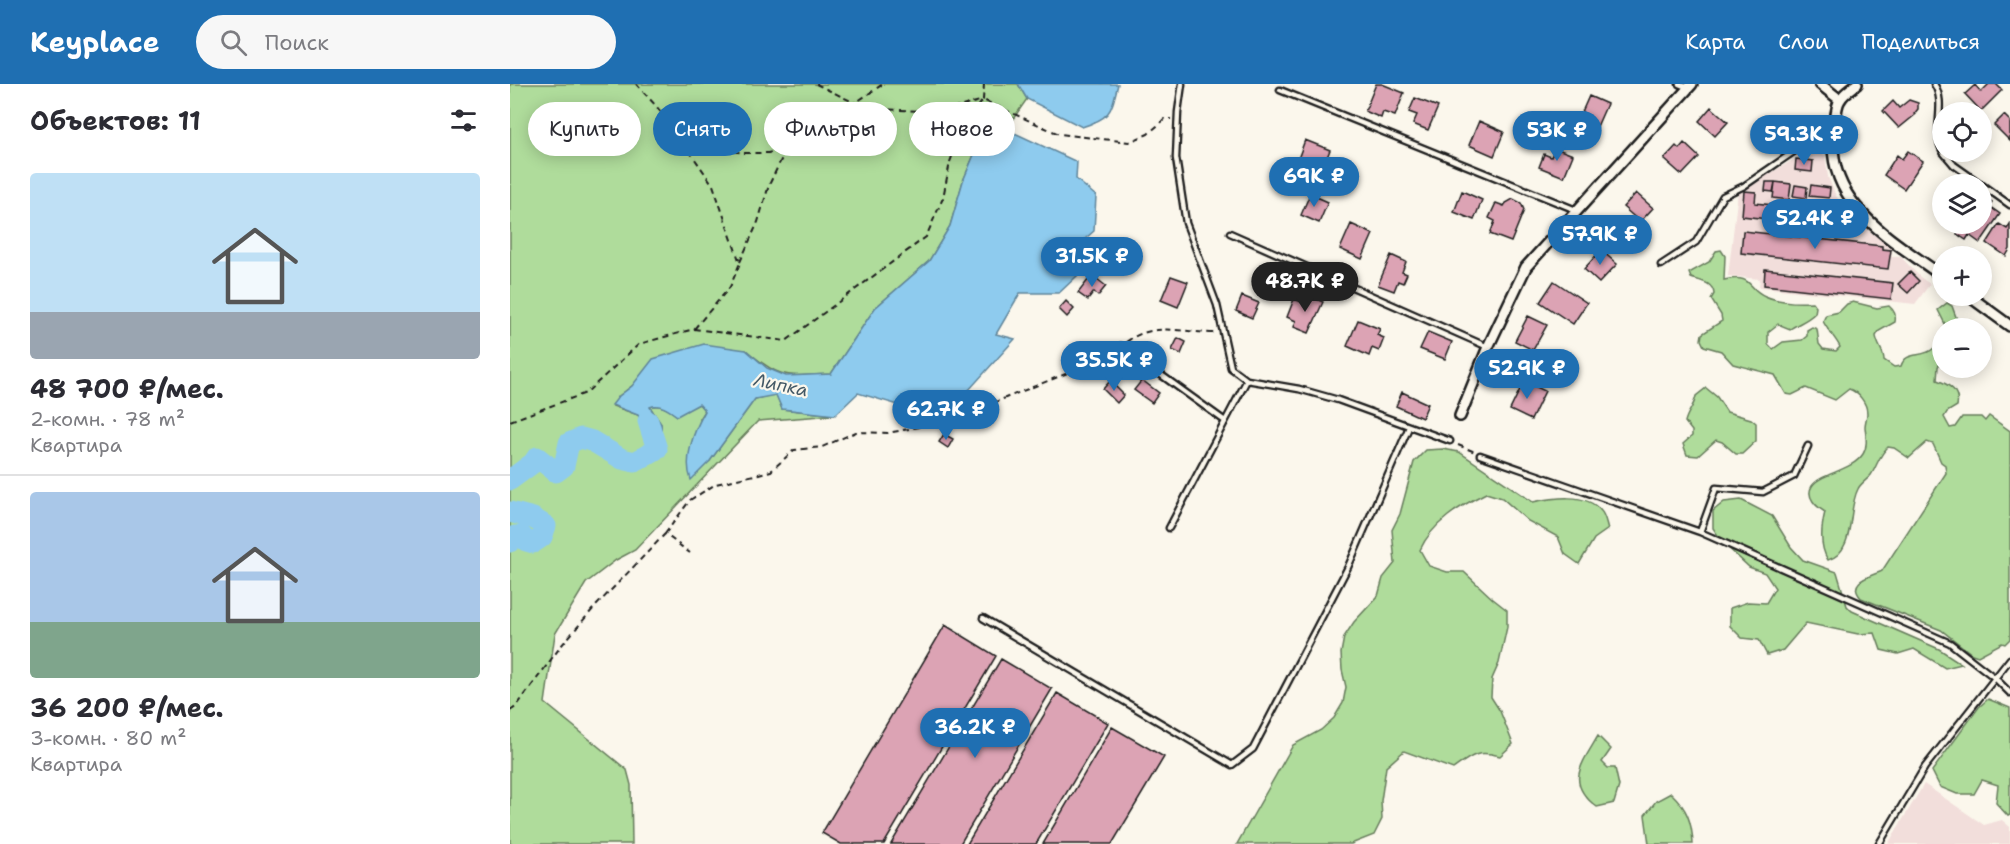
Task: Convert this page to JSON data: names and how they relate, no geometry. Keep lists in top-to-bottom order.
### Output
{
  "water": ["Липка"],
  "page": {
    "header": "Keyplace",
    "search": "Поиск",
    "nav": ["Карта", "Слои", "Поделиться"],
    "heading": "Объектов: 11",
    "map_buttons": ["+", "−"],
    "chip": [
      "Купить",
      "Снять",
      "Фильтры",
      "Новое"
    ],
    "price": [
      "53K ₽",
      "59.3K ₽",
      "69K ₽",
      "52.4K ₽",
      "57.9K ₽",
      "31.5K ₽",
      "48.7K ₽",
      "35.5K ₽",
      "52.9K ₽",
      "62.7K ₽",
      "36.2K ₽"
    ],
    "list": [
      {
        "name": "48 700 ₽/мес.",
        "note": "2-комн. · 78 m² · Квартира"
      },
      {
        "name": "36 200 ₽/мес.",
        "note": "3-комн. · 80 m² · Квартира"
      }
    ]
  }
}
